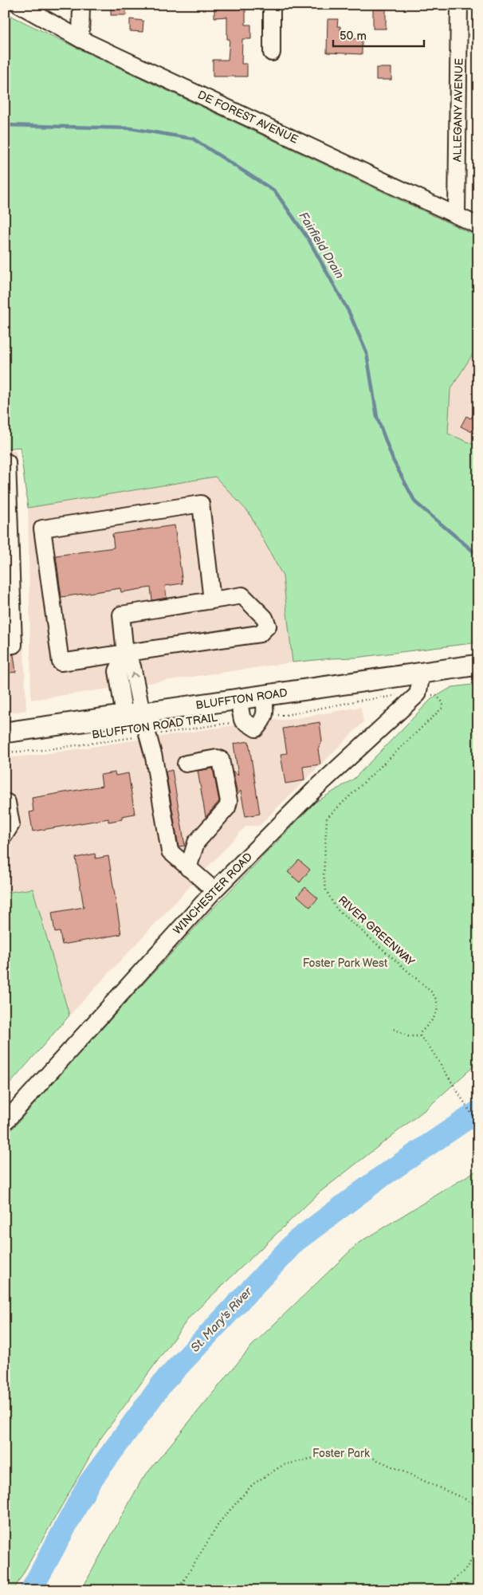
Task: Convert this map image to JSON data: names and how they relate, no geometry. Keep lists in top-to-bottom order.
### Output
{
  "streets": {
    "main road": ["BLUFFTON ROAD"],
    "street": ["ALLEGANY AVENUE", "DE FOREST AVENUE", "WINCHESTER ROAD"],
    "path": ["BLUFFTON ROAD TRAIL", "RIVER GREENWAY"]
  },
  "crossings": [
    ["ALLEGANY AVENUE", "DE FOREST AVENUE"],
    ["BLUFFTON ROAD", "WINCHESTER ROAD"]
  ],
  "water": ["Fairfield Drain", "St. Mary's River"],
  "parks": ["Foster Park West", "Foster Park"],
  "scale_bar": "50 m"
}
